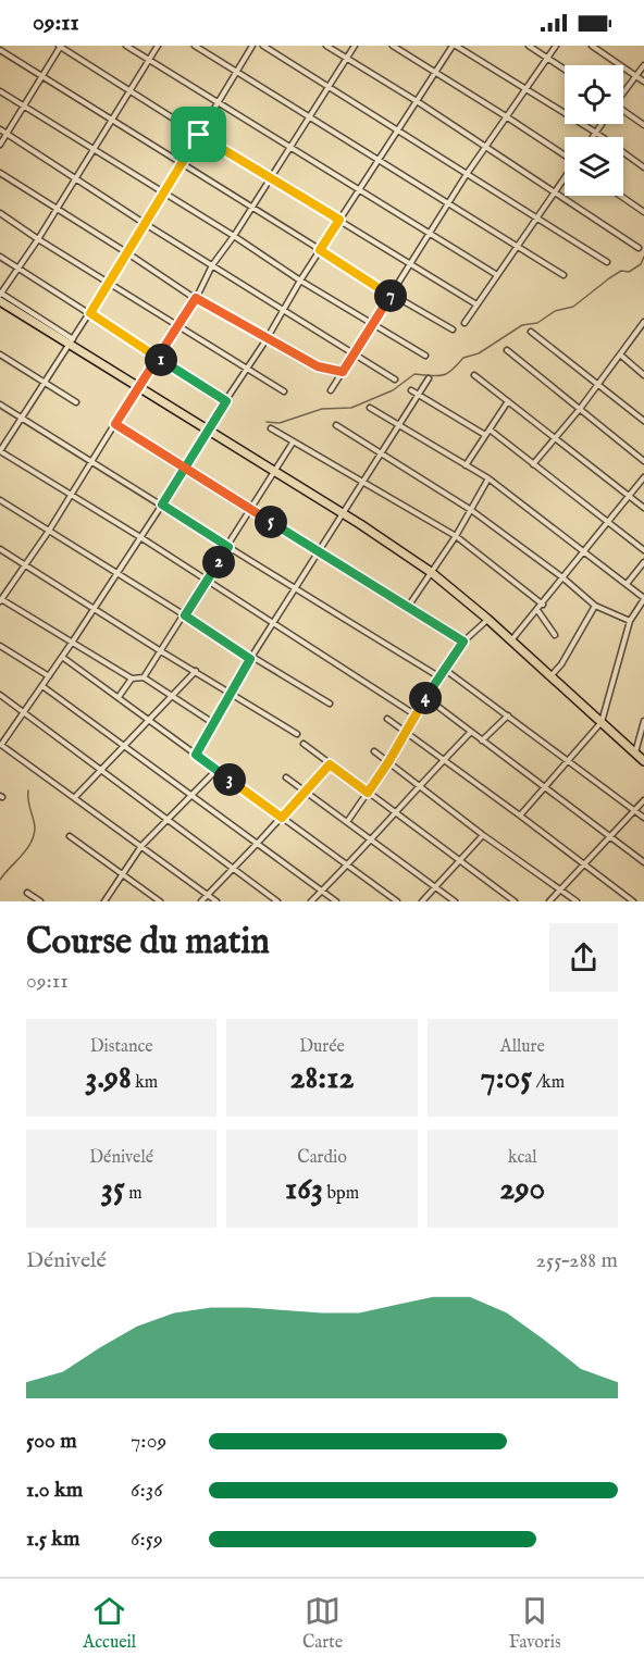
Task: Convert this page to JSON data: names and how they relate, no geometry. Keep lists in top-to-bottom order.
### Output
{
  "page": {
    "status": "09:11",
    "pins": [
      "7",
      "1",
      "5",
      "2",
      "4",
      "3"
    ],
    "heading": ["Course du matin", "09:11"],
    "stats": [
      ["Distance", "3.98 km"],
      ["Durée", "28:12"],
      ["Allure", "7:05 /km"],
      ["Dénivelé", "35 m"],
      ["Cardio", "163 bpm"],
      ["kcal", "290"]
    ],
    "chart": ["Dénivelé", "255–288 m"],
    "list": [
      {
        "name": "500 m",
        "note": "7:09"
      },
      {
        "name": "1.0 km",
        "note": "6:36"
      },
      {
        "name": "1.5 km",
        "note": "6:59"
      }
    ],
    "tabs": ["Accueil", "Carte", "Favoris"]
  }
}
